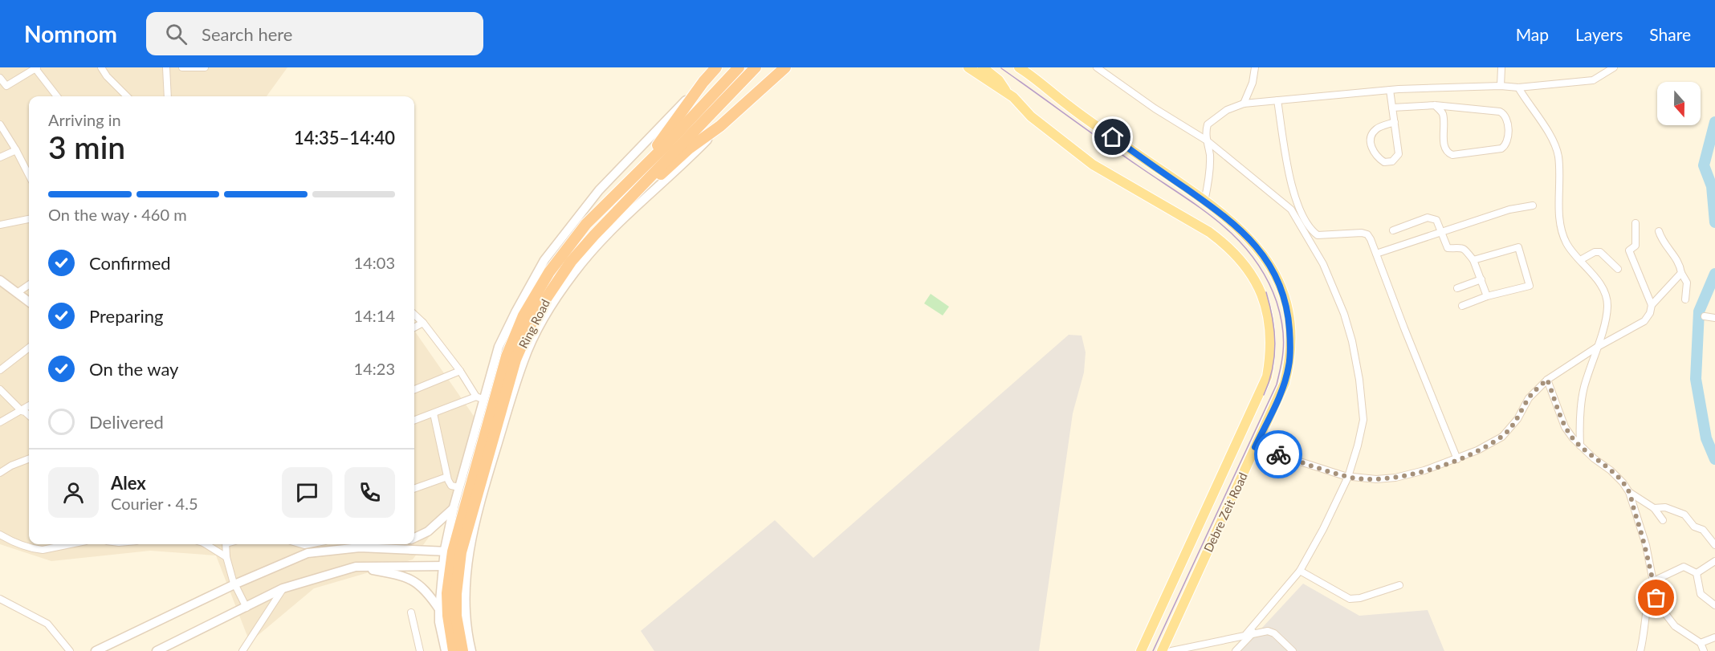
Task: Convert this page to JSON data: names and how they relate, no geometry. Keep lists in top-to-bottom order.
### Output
{
  "streets": {
    "highway": ["Ring Road"],
    "main road": ["Debre Zeit Road"]
  },
  "north": "bottom",
  "page": {
    "header": "Nomnom",
    "search": "Search here",
    "nav": ["Map", "Layers", "Share"],
    "heading": ["3 min", "Arriving in", "14:35–14:40"],
    "panel": ["Alex", "Courier · 4.5"],
    "bar": "On the way · 460 m",
    "list": [
      ["Confirmed", "14:03"],
      ["Preparing", "14:14"],
      ["On the way", "14:23"],
      "Delivered"
    ]
  }
}
